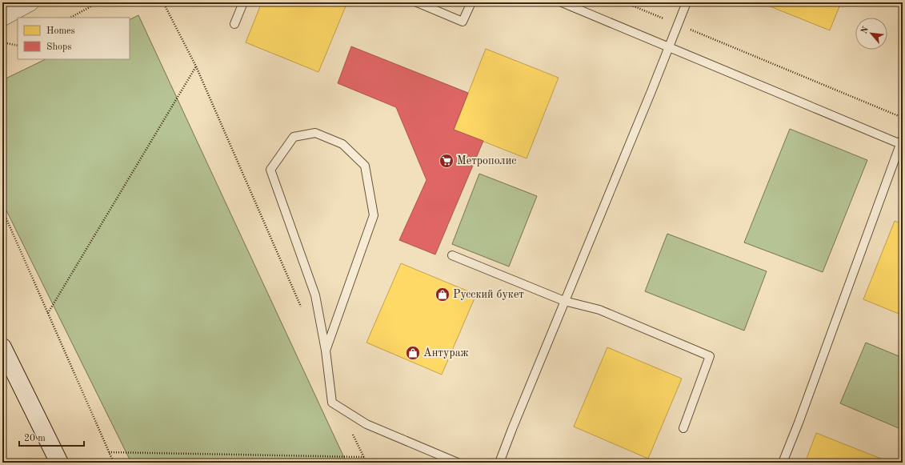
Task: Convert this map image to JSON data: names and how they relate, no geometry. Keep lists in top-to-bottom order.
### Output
{
  "places": {
    "supermarket": ["Метрополис"],
    "shop": ["Русский букет", "Антураж"]
  },
  "legend": ["Homes", "Shops"],
  "scale_bar": "20 m",
  "north": "top left"
}
